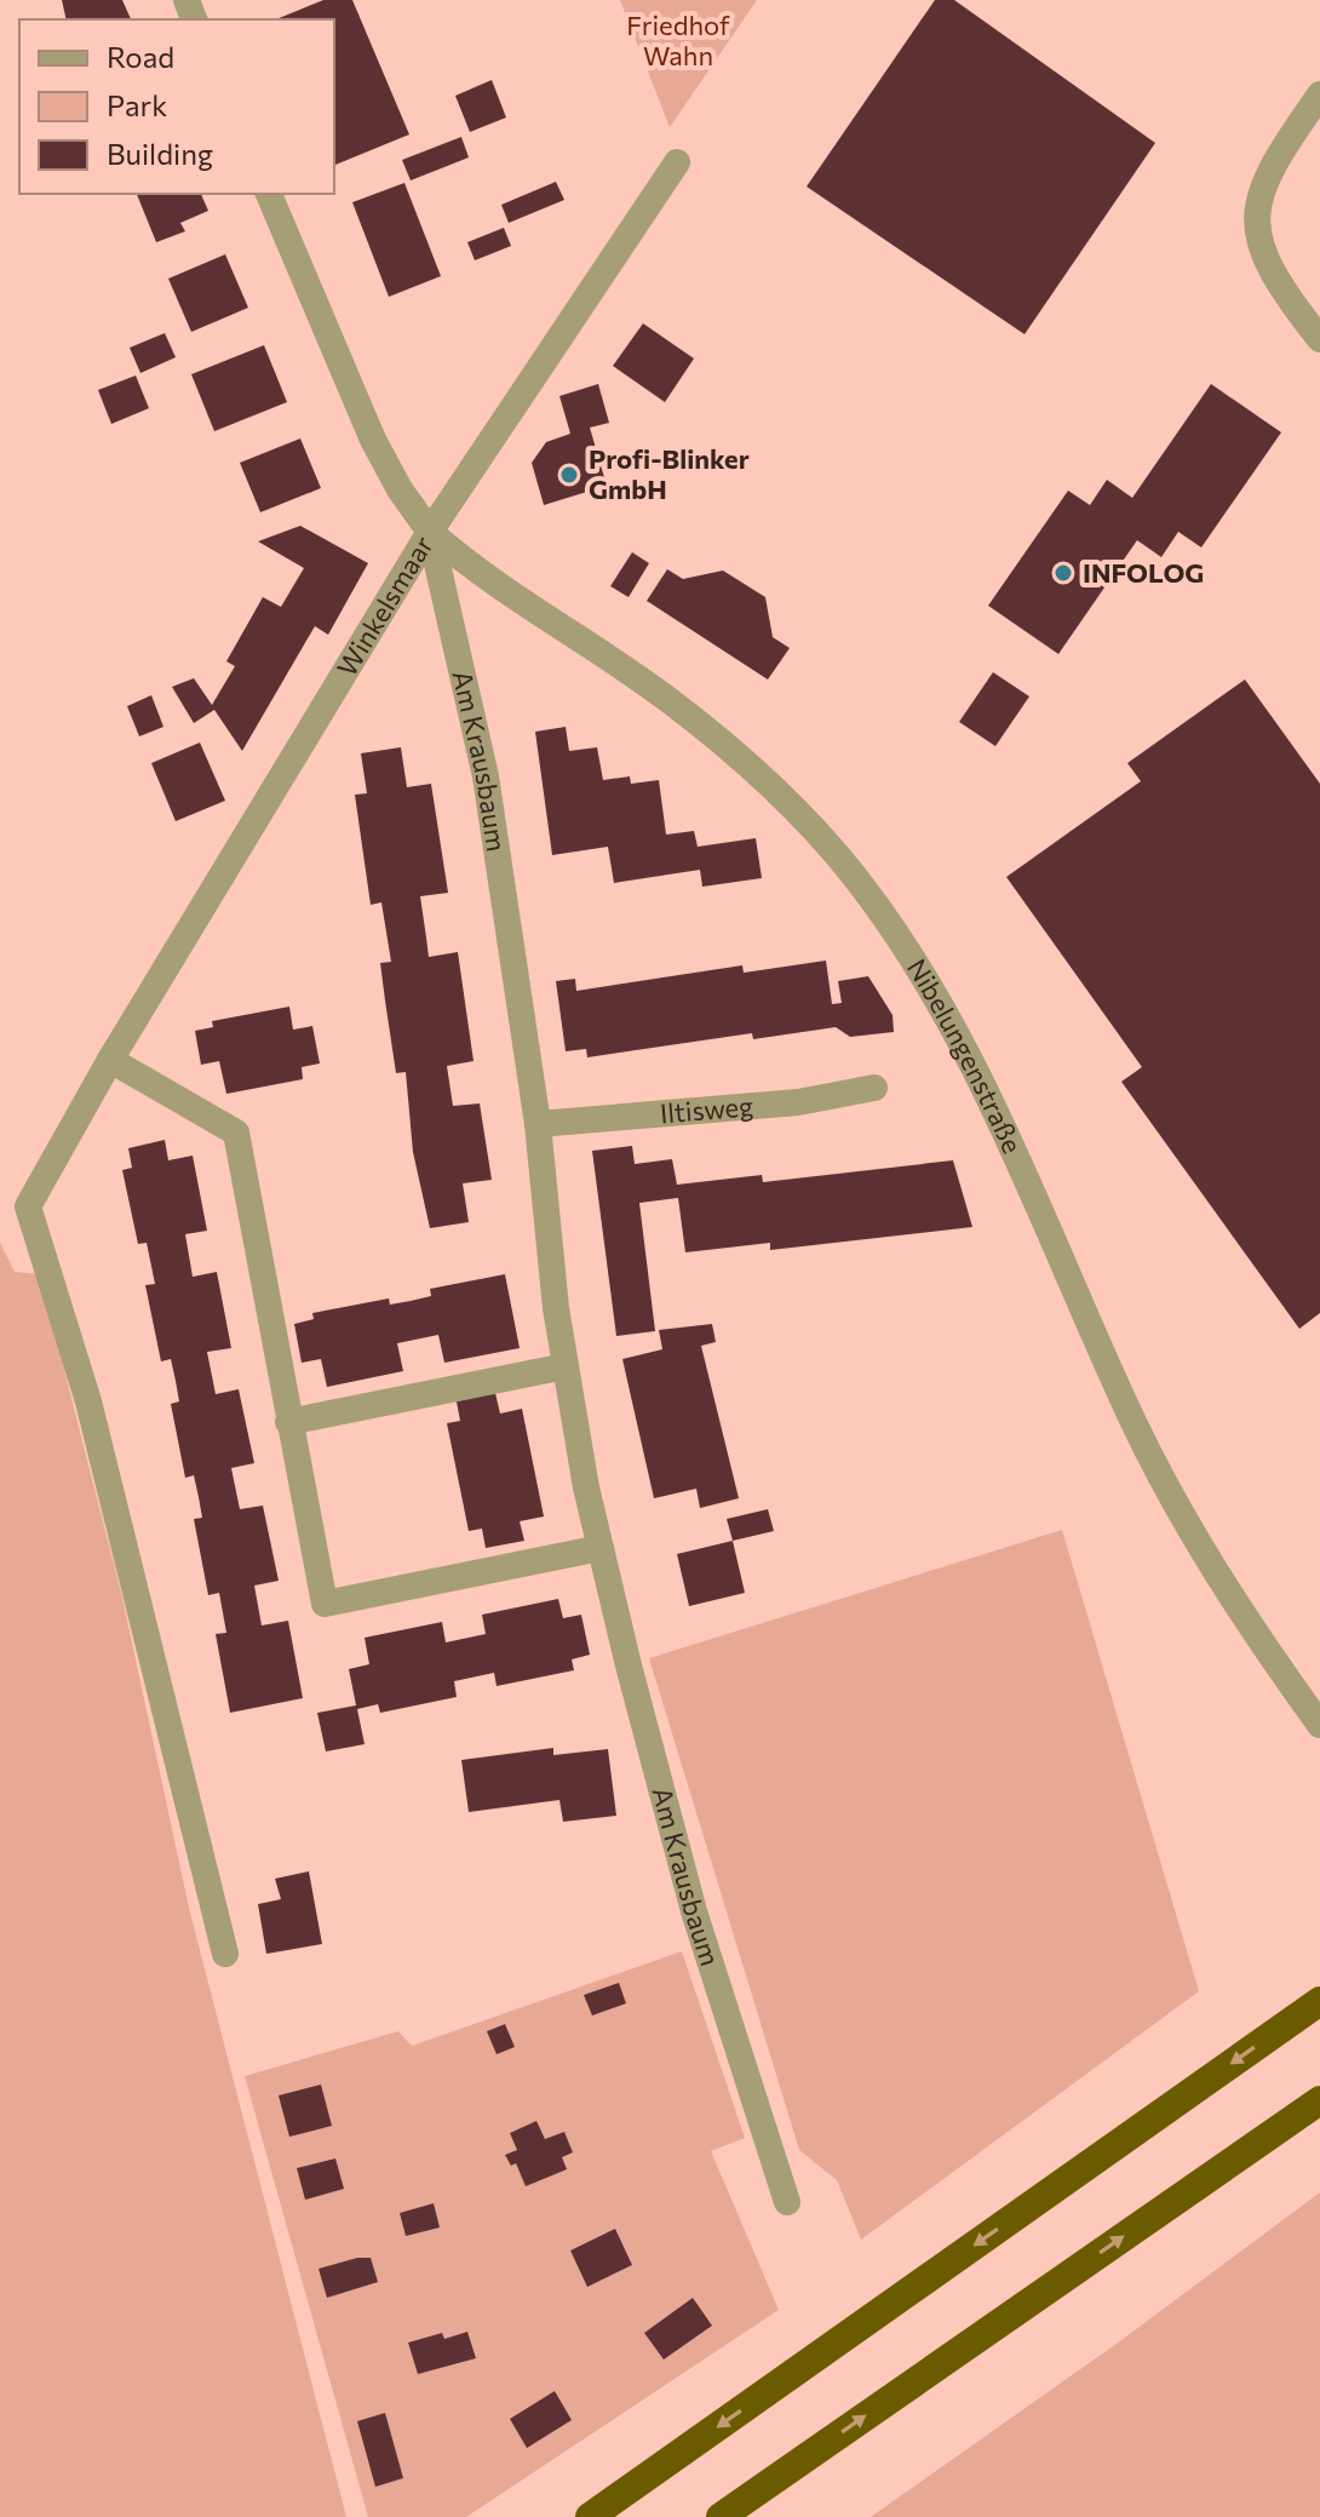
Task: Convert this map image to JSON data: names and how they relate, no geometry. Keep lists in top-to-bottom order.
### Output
{
  "streets": {
    "street": [
      "Winkelsmaar",
      "Am Krausbaum",
      "Nibelungenstraße",
      "Iltisweg"
    ]
  },
  "crossings": [
    ["Winkelsmaar", "Am Krausbaum"],
    ["Winkelsmaar", "Nibelungenstraße"],
    ["Am Krausbaum", "Nibelungenstraße"],
    ["Am Krausbaum", "Iltisweg"]
  ],
  "parks": ["Friedhof Wahn"],
  "places": ["Profi-Blinker GmbH", "INFOLOG"],
  "legend": ["Road", "Park", "Building"]
}
